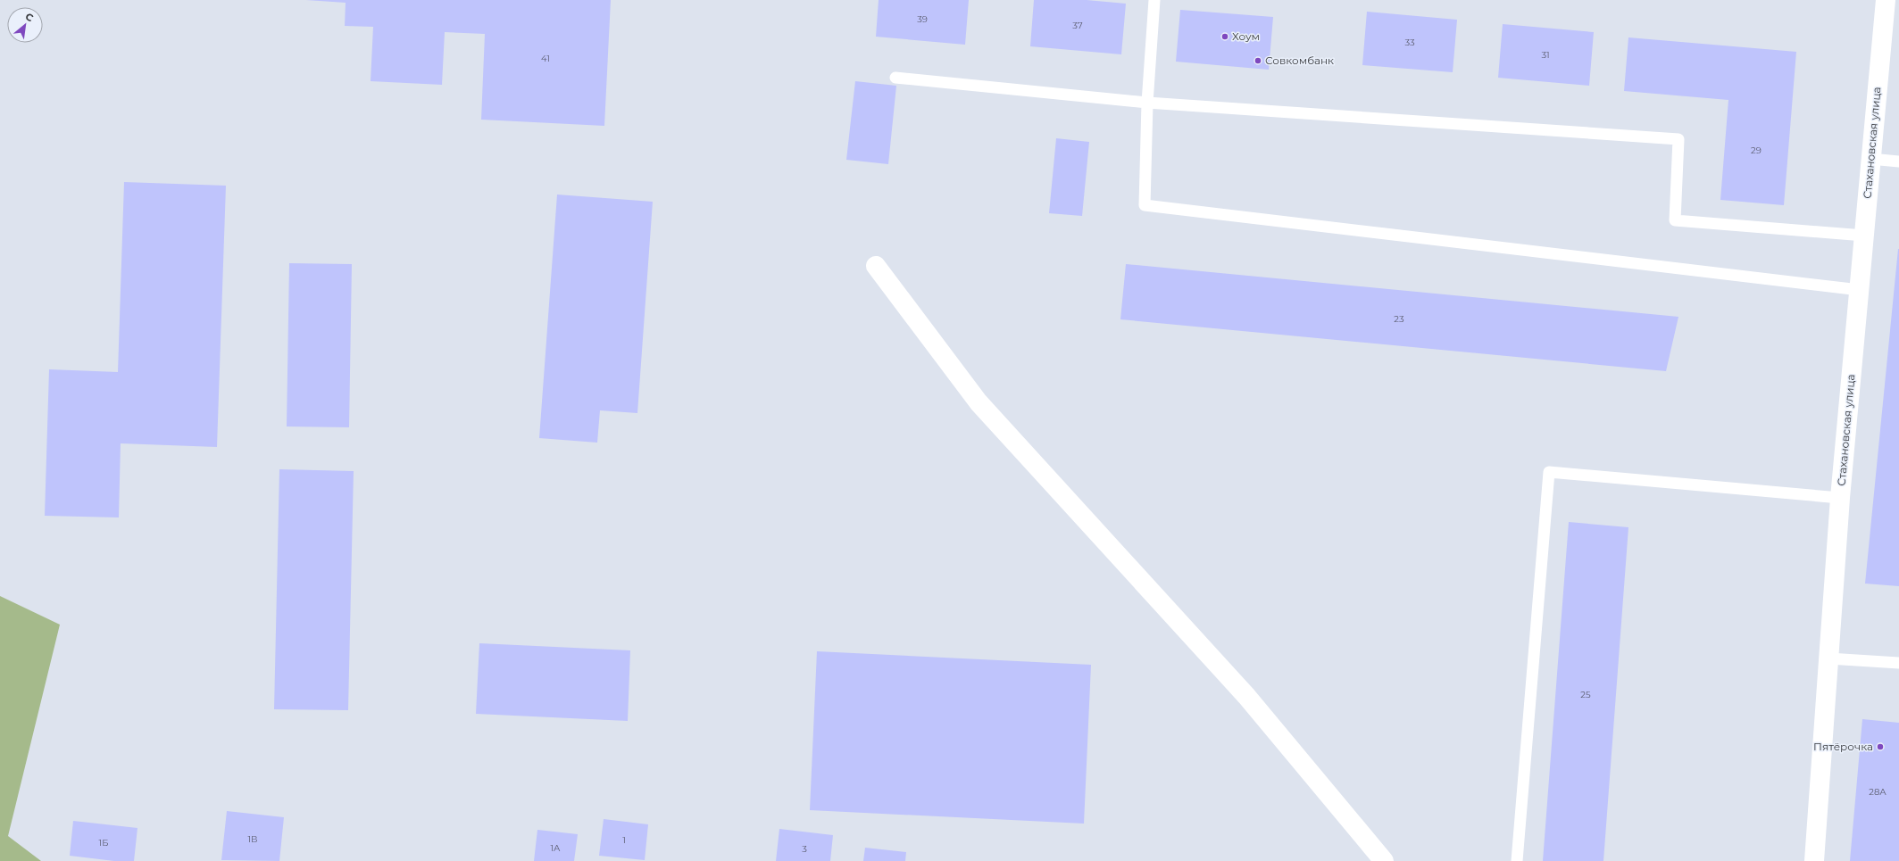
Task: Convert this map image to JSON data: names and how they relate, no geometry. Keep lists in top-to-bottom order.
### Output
{
  "streets": {
    "street": ["Стахановская улица"]
  },
  "places": ["Хоум", "Совкомбанк", "Пятёрочка"],
  "house_numbers": [
    "39",
    "37",
    "33",
    "31",
    "41",
    "29",
    "23",
    "25",
    "28А",
    "1В",
    "1",
    "1Б",
    "1А",
    "3"
  ],
  "north": "top right"
}
